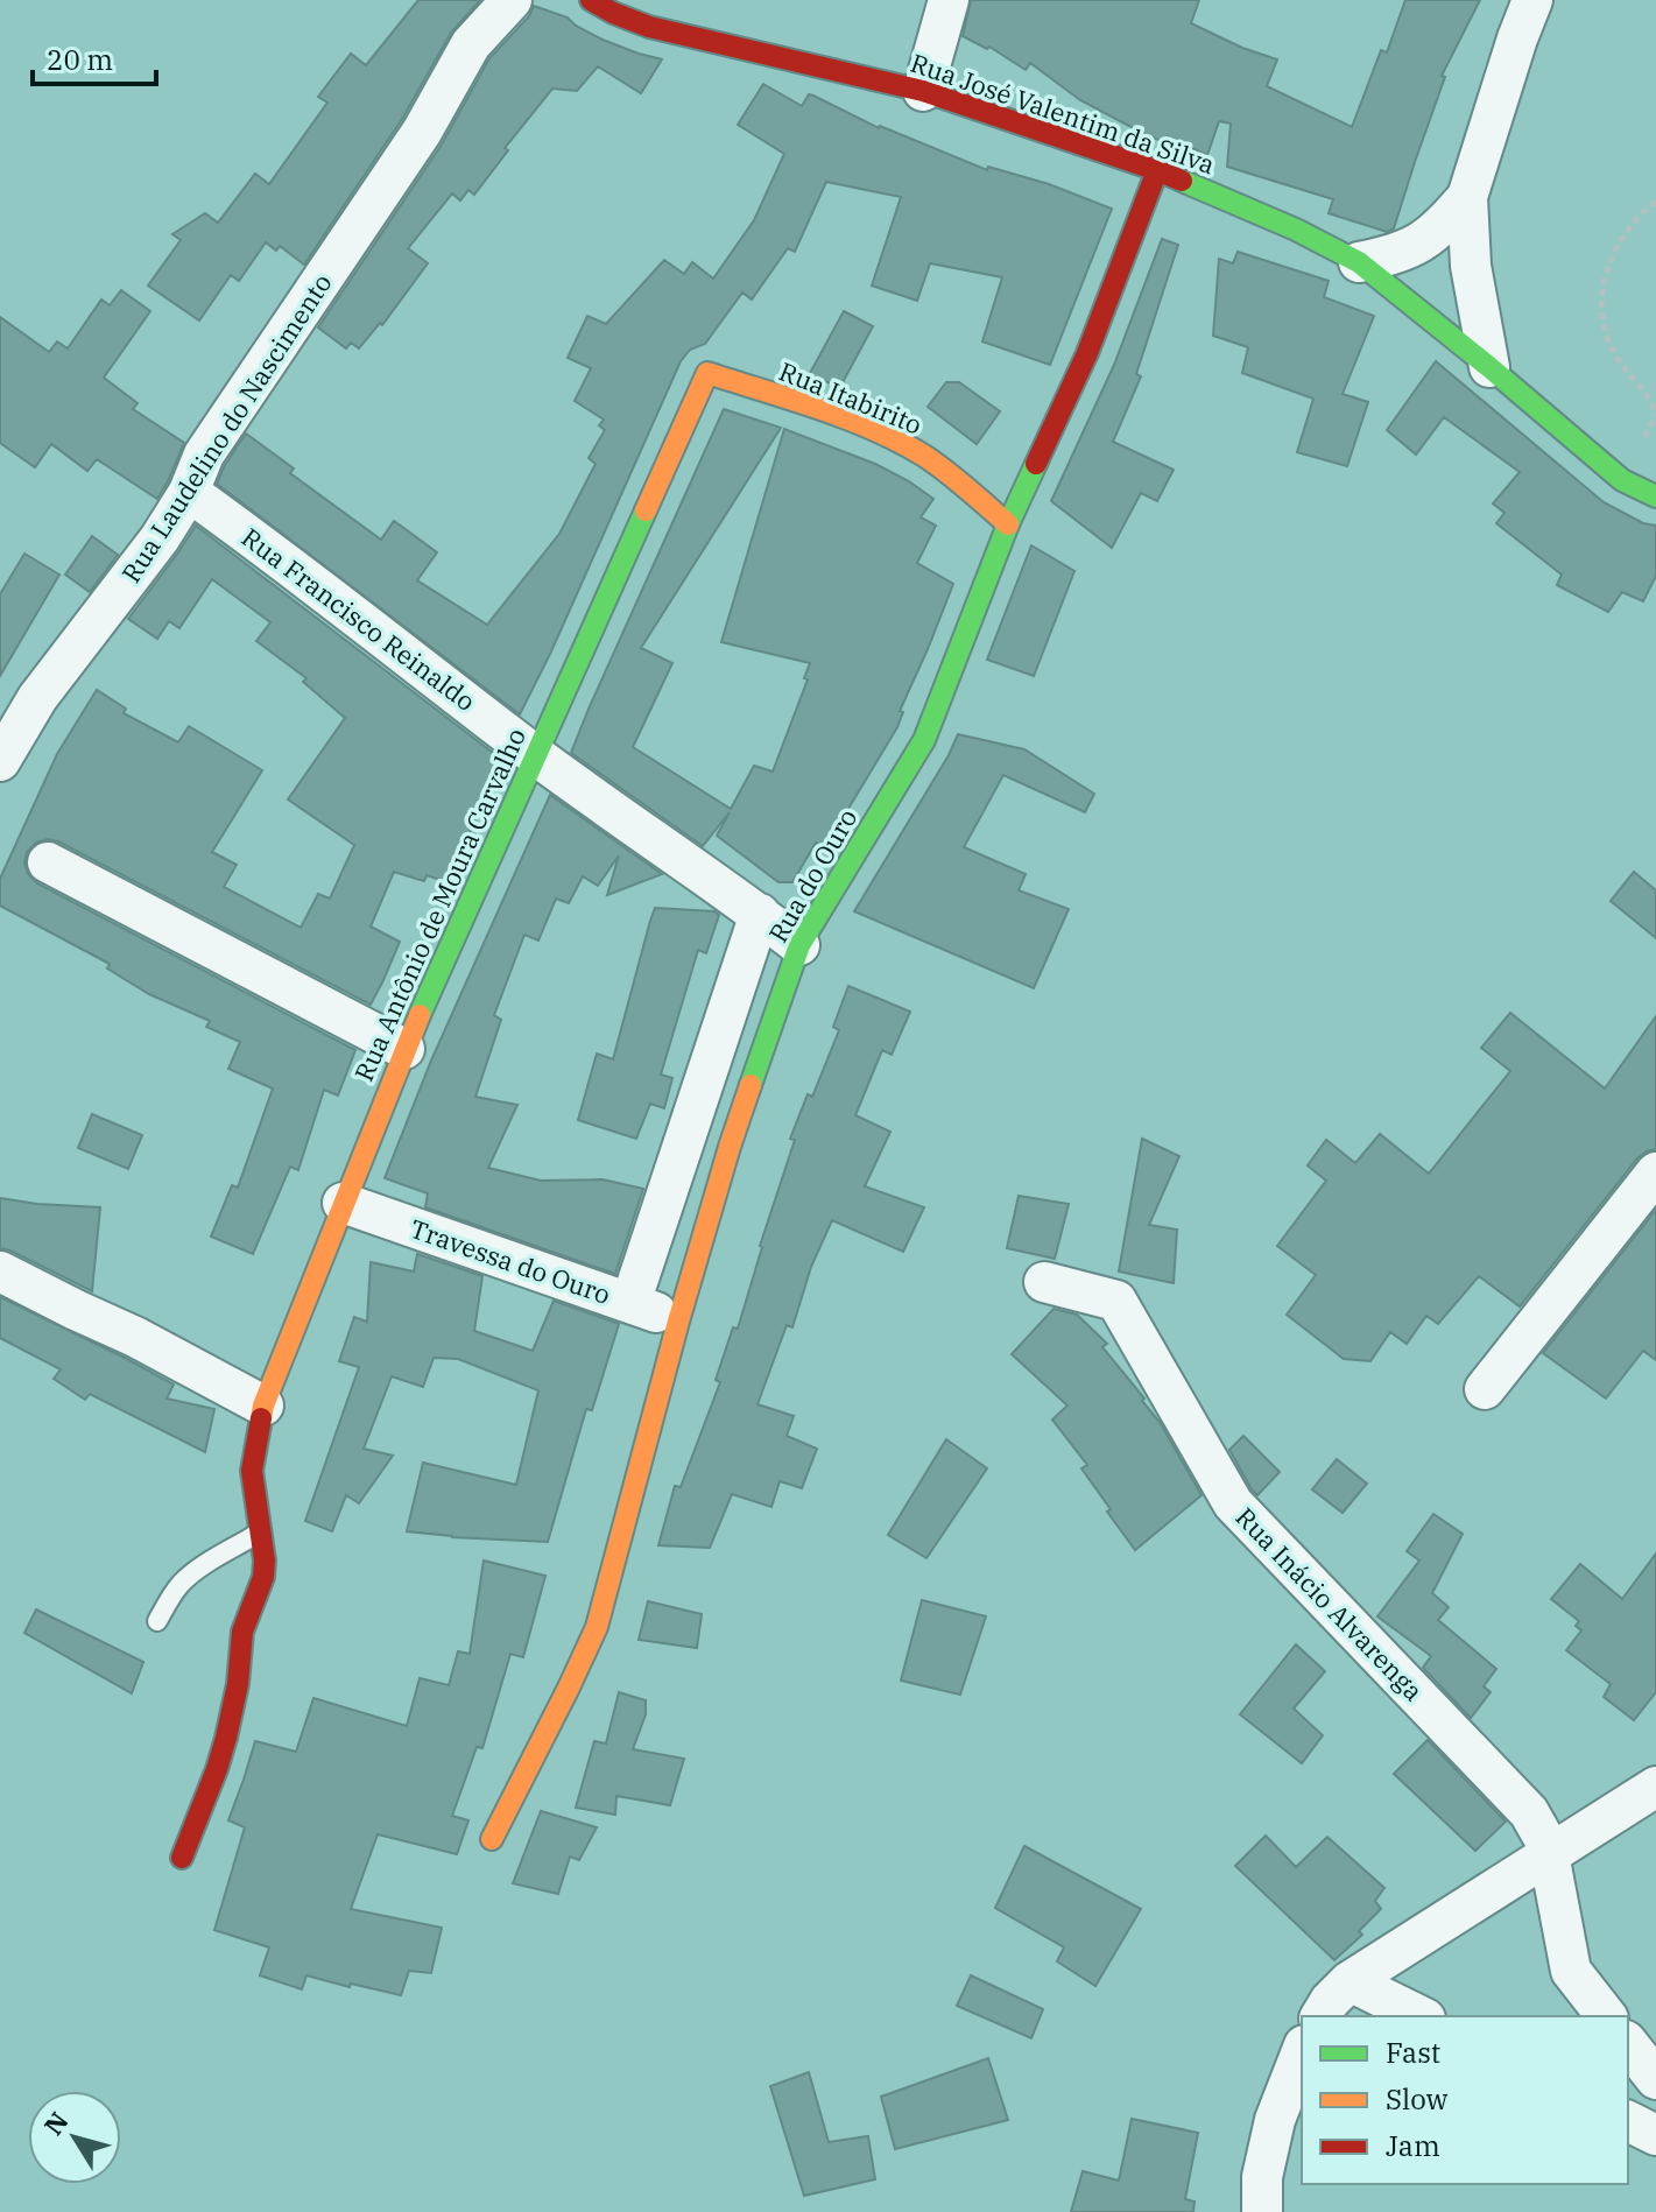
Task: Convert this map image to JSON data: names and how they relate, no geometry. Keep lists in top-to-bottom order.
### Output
{
  "streets": {
    "street": [
      "Rua José Valentim da Silva",
      "Rua Itabirito",
      "Rua Laudelino do Nascimento",
      "Rua Francisco Reinaldo",
      "Rua do Ouro",
      "Rua Antônio de Moura Carvalho",
      "Travessa do Ouro",
      "Rua Inácio Alvarenga"
    ]
  },
  "crossings": [
    ["Rua José Valentim da Silva", "Rua do Ouro"],
    ["Rua Itabirito", "Rua do Ouro"],
    ["Rua Itabirito", "Rua Antônio de Moura Carvalho"],
    ["Rua Laudelino do Nascimento", "Rua Francisco Reinaldo"],
    ["Rua Francisco Reinaldo", "Rua do Ouro"],
    ["Rua Francisco Reinaldo", "Rua Antônio de Moura Carvalho"],
    ["Rua do Ouro", "Travessa do Ouro"],
    ["Rua Antônio de Moura Carvalho", "Travessa do Ouro"]
  ],
  "legend": ["Fast", "Slow", "Jam"],
  "scale_bar": "20 m",
  "north": "top left"
}
